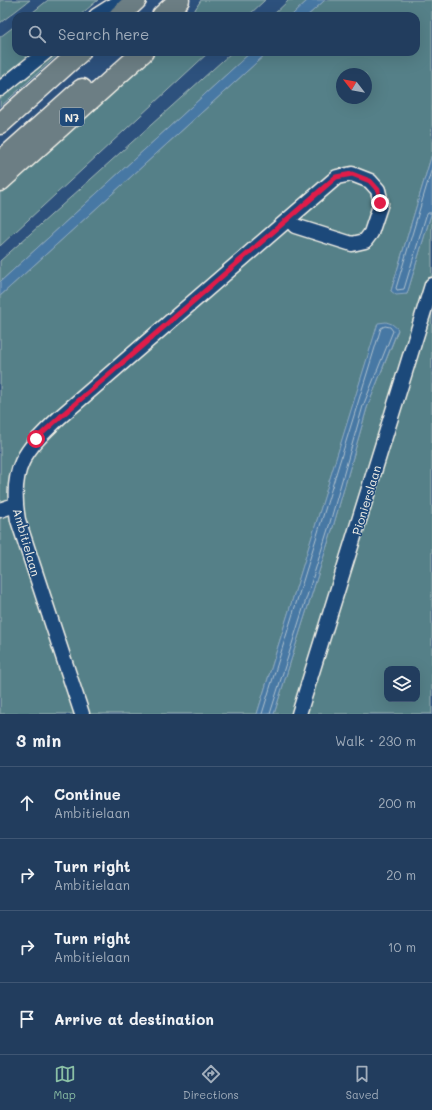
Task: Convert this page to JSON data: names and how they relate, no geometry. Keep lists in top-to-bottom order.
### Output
{
  "streets": {
    "highway": ["N7"],
    "street": ["Pionierslaan", "Ambitielaan"]
  },
  "north": "top left",
  "page": {
    "search": "Search here",
    "heading": ["3 min", "Walk · 230 m"],
    "list": [
      ["Continue", "Ambitielaan", "200 m"],
      ["Turn right", "Ambitielaan", "20 m"],
      ["Turn right", "Ambitielaan", "10 m"],
      "Arrive at destination"
    ],
    "nav": ["Map", "Directions", "Saved"]
  }
}
